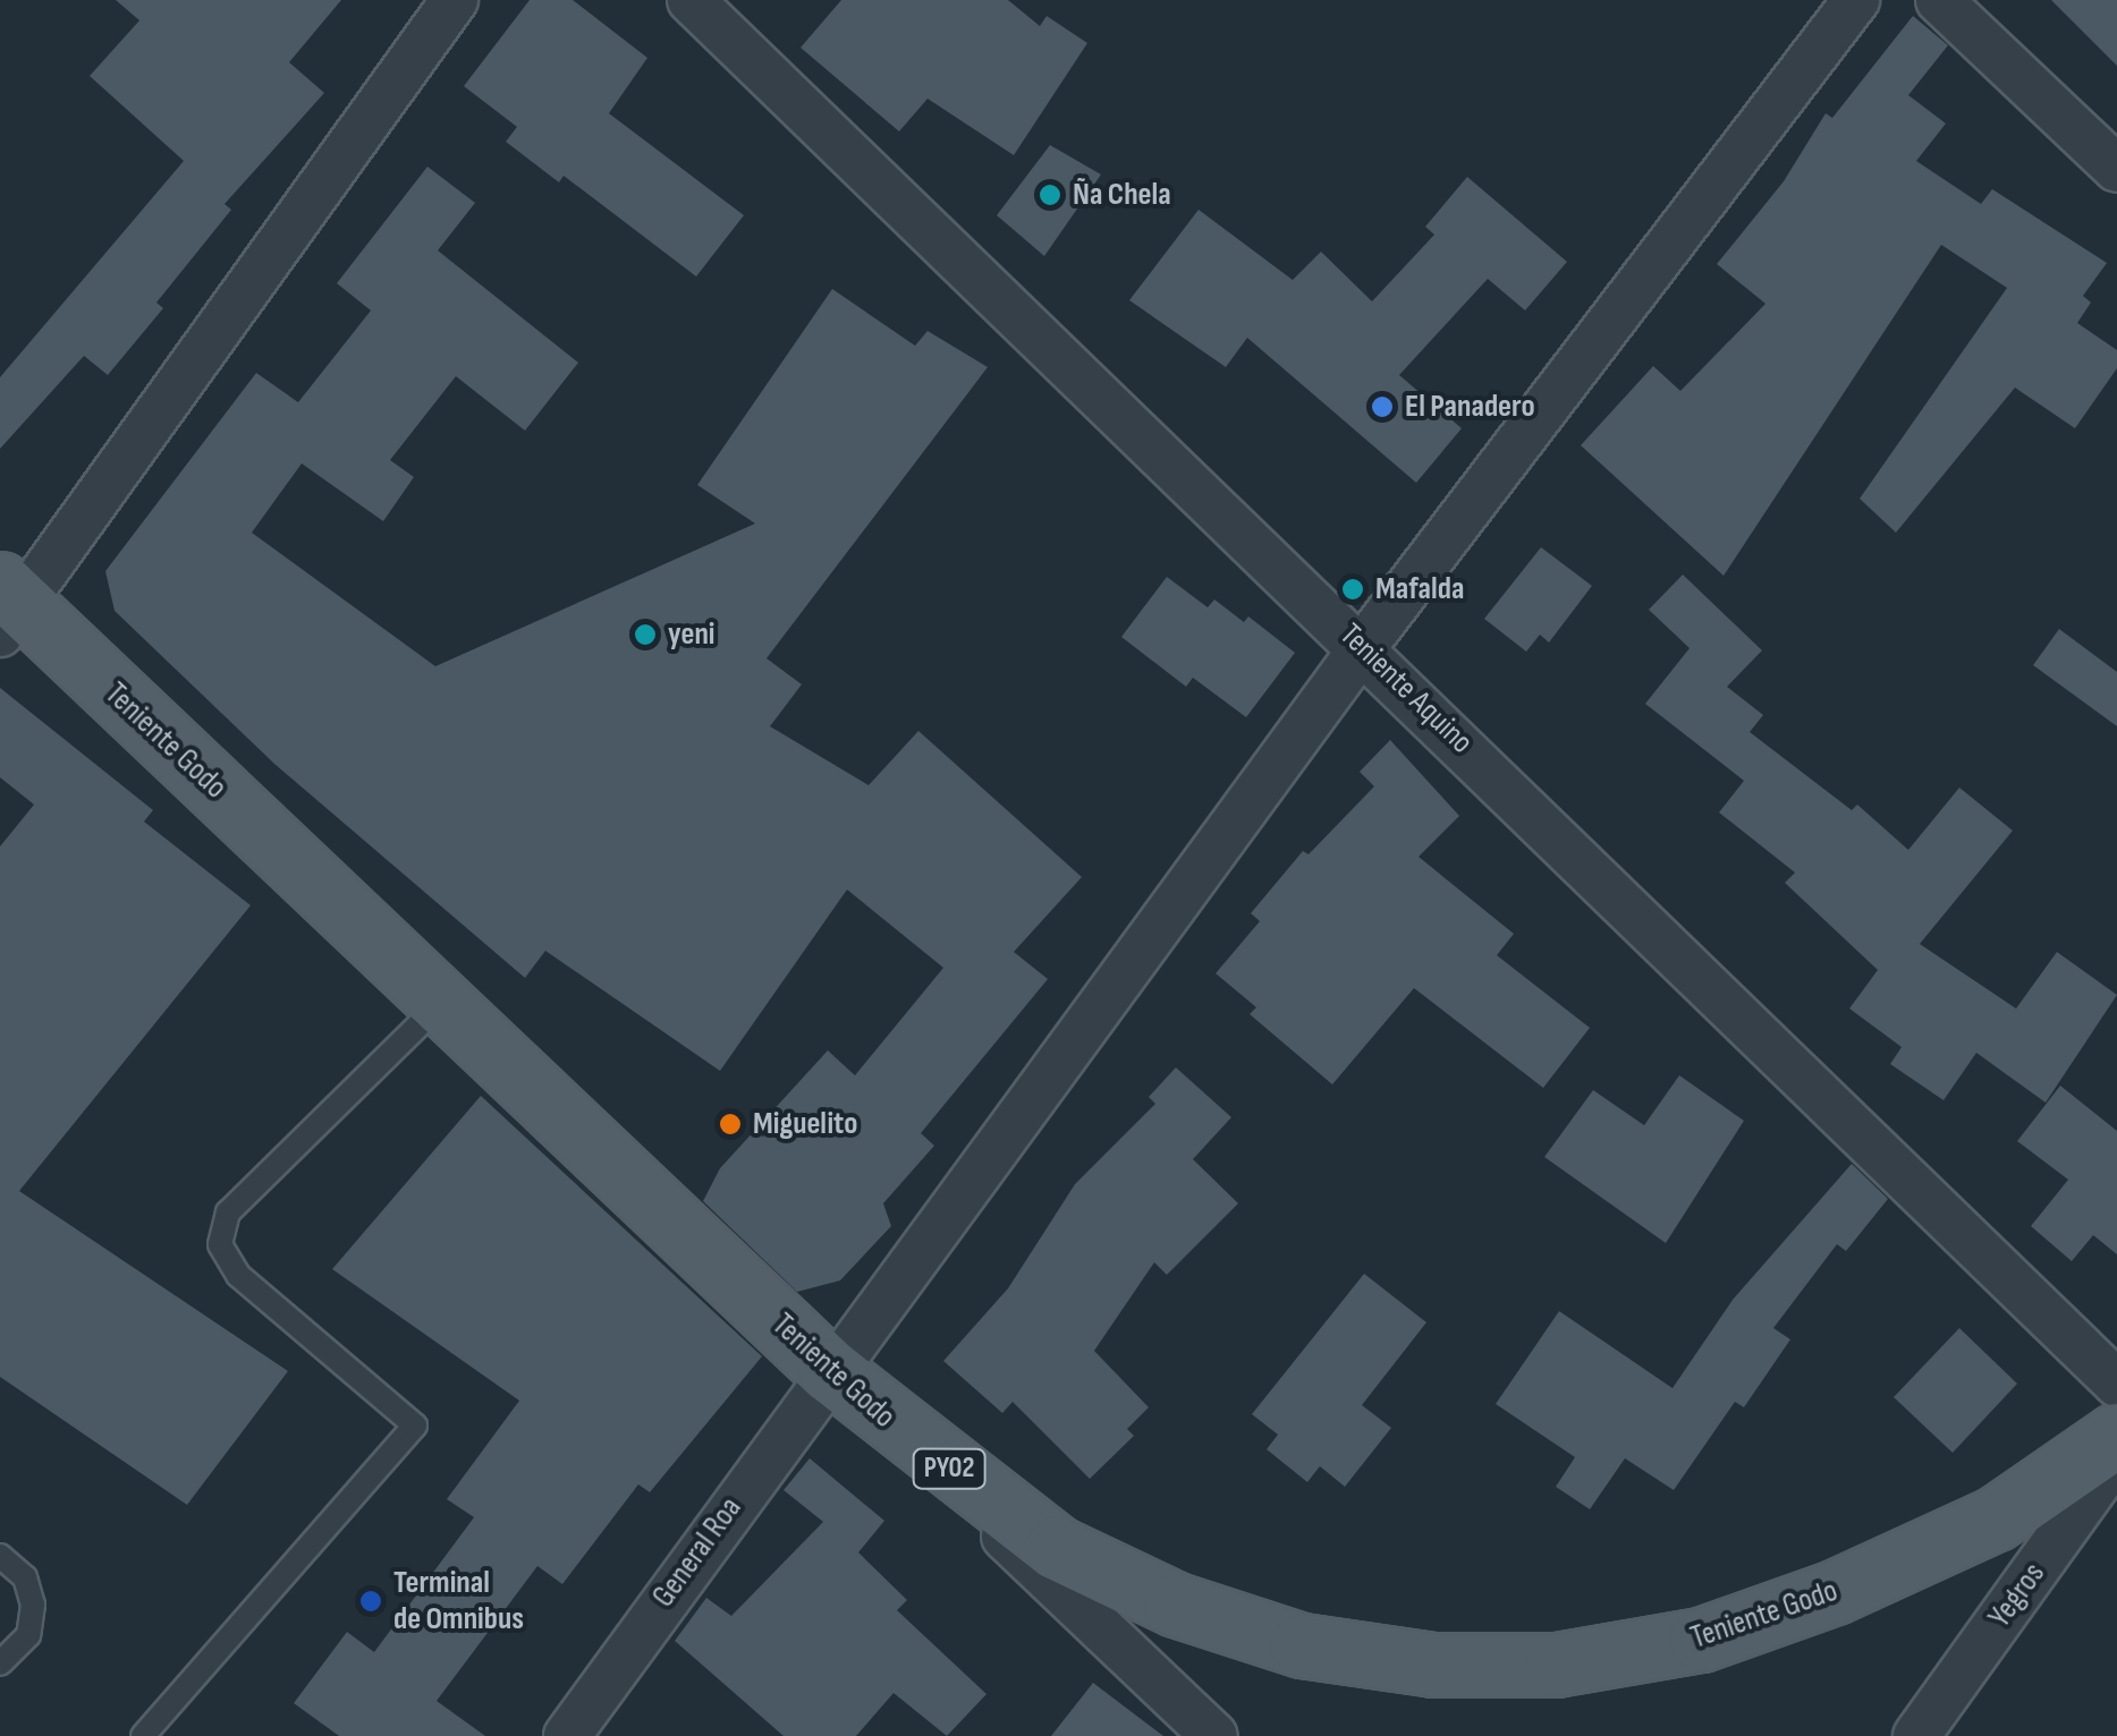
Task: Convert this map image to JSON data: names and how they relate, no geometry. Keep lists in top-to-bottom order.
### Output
{
  "streets": {
    "main road": ["Teniente Godo", "PY02"],
    "street": ["Teniente Aquino", "General Roa", "Yegros"]
  },
  "crossings": [
    ["Teniente Aquino", "General Roa"],
    ["Teniente Godo", "General Roa"]
  ],
  "places": [
    "Ña Chela",
    "El Panadero",
    "Mafalda",
    "yeni",
    "Miguelito",
    "Terminal de Omnibus"
  ]
}
